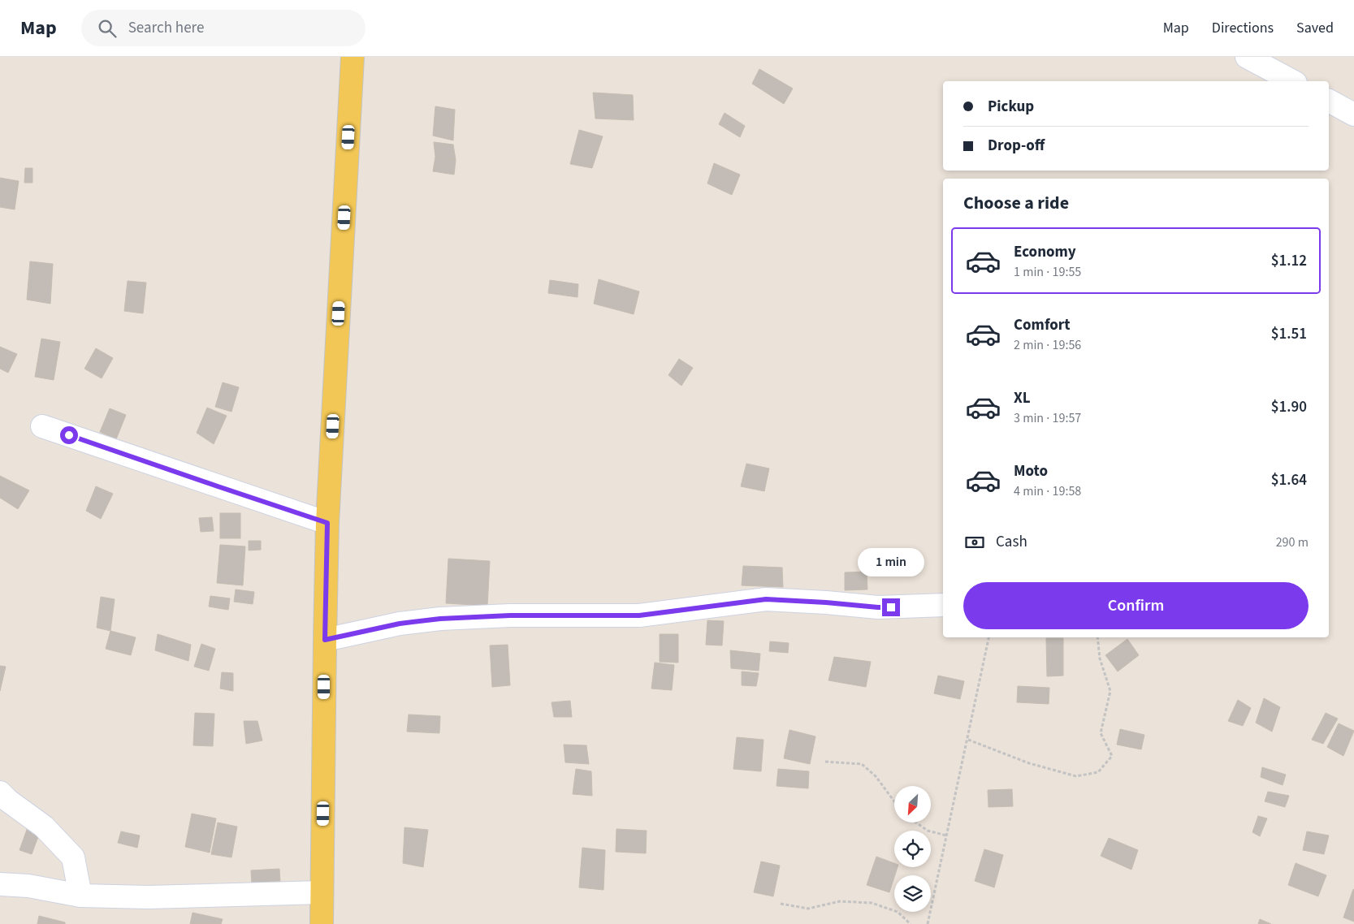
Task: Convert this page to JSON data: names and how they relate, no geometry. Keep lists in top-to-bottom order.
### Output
{
  "north": "bottom left",
  "page": {
    "header": "Map",
    "search": "Search here",
    "nav": ["Map", "Directions", "Saved"],
    "banner": ["Pickup", "Drop-off"],
    "heading": "Choose a ride",
    "list": [
      {
        "name": "Economy",
        "note": "1 min · 19:55",
        "value": "$1.12"
      },
      {
        "name": "Comfort",
        "note": "2 min · 19:56",
        "value": "$1.51"
      },
      {
        "name": "XL",
        "note": "3 min · 19:57",
        "value": "$1.90"
      },
      {
        "name": "Moto",
        "note": "4 min · 19:58",
        "value": "$1.64"
      }
    ],
    "pay": ["Cash", "290 m"],
    "bubble": "1 min",
    "buttons": "Confirm"
  }
}
